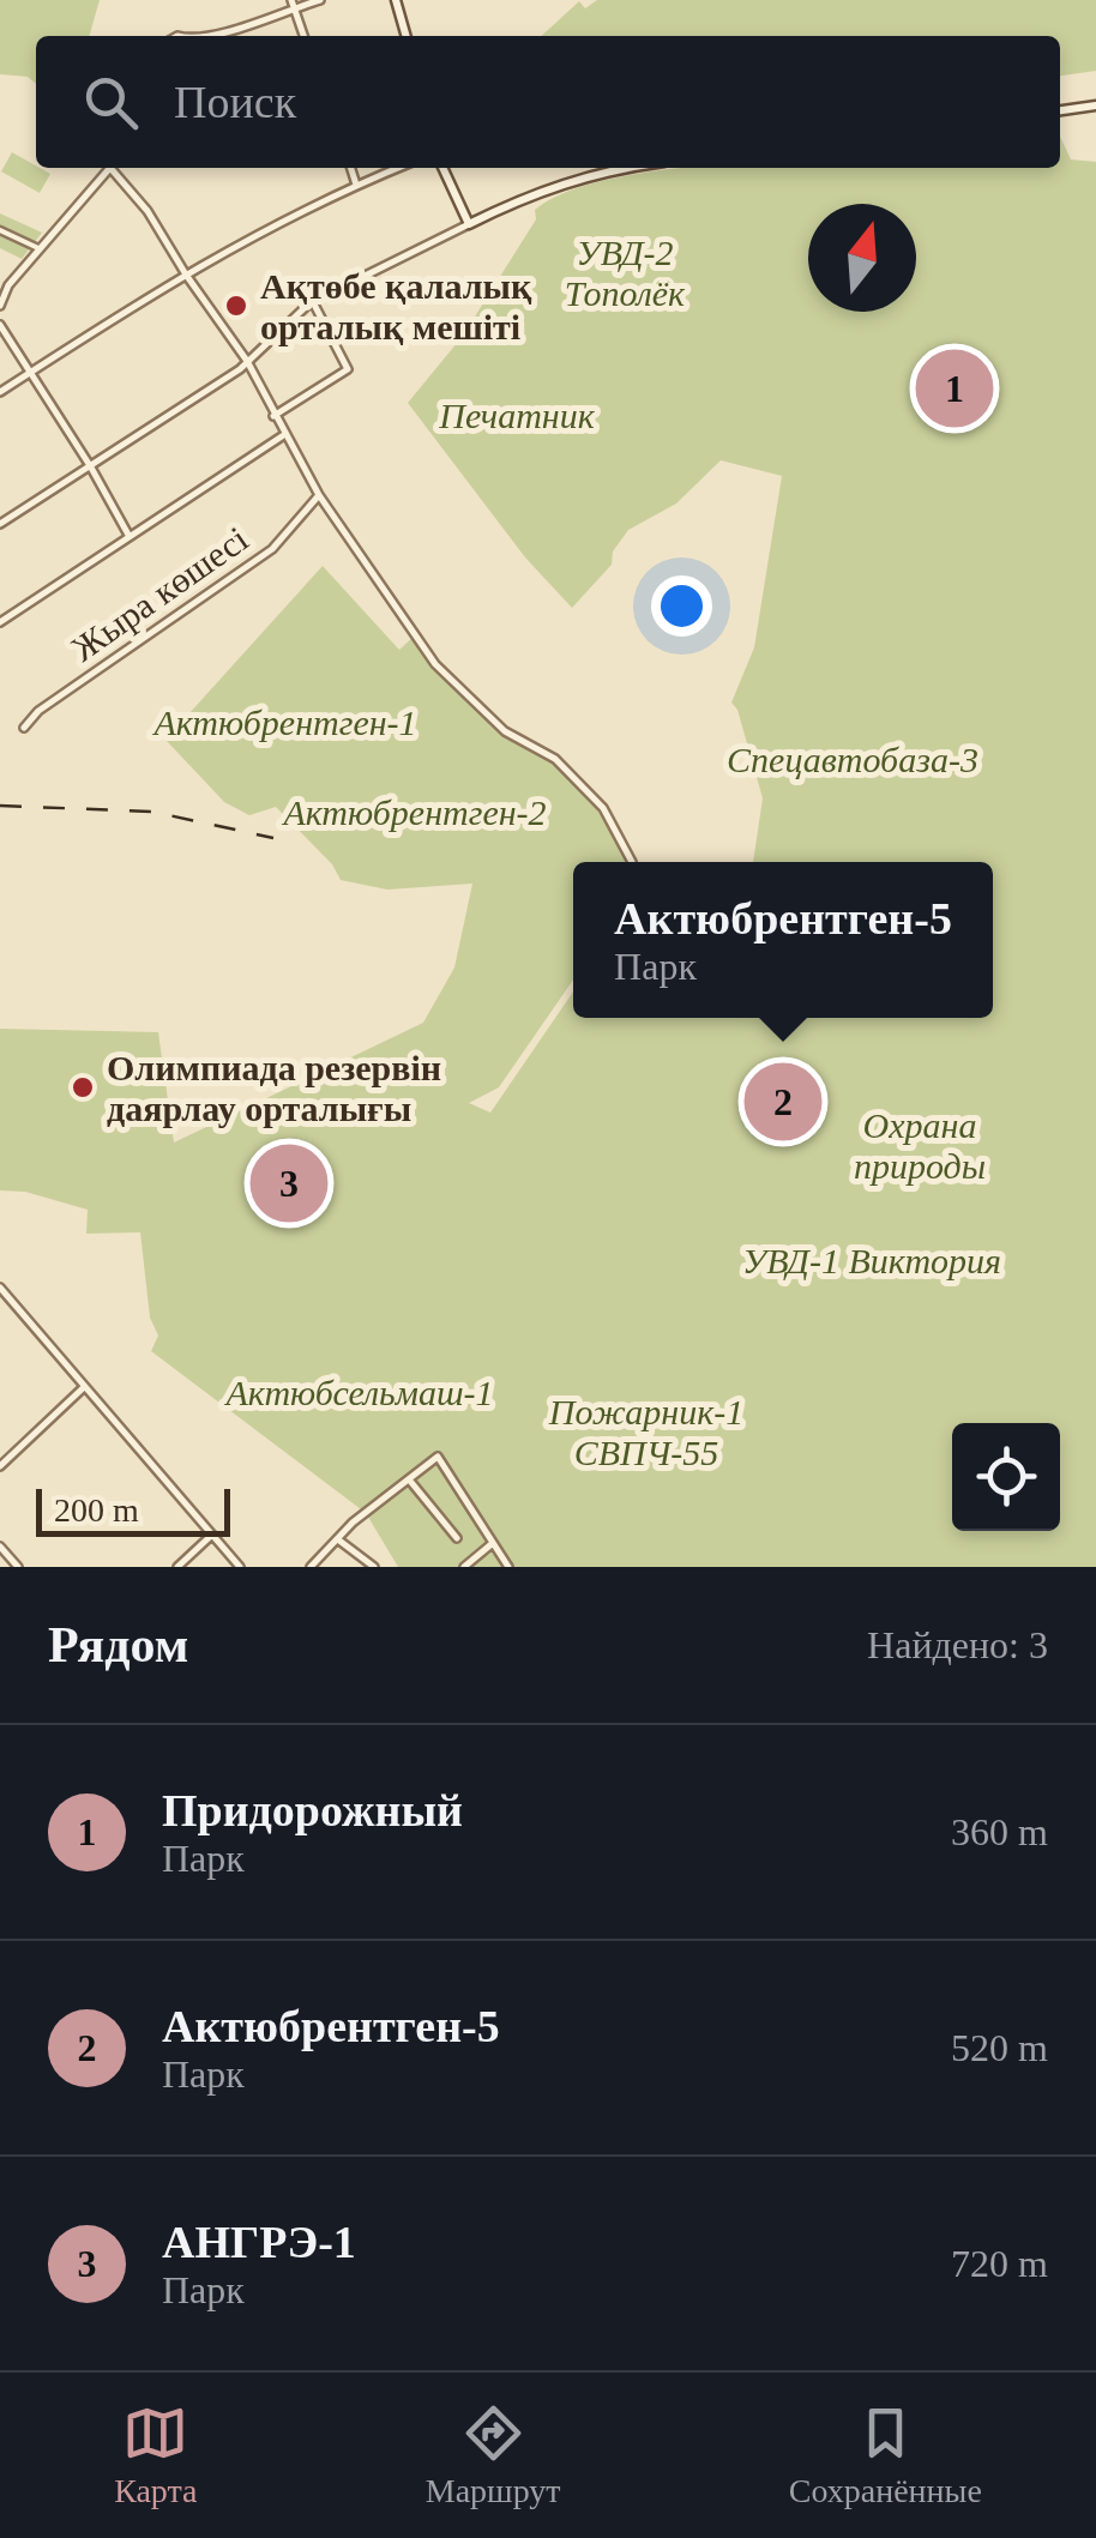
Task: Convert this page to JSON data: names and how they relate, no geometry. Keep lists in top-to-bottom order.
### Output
{
  "streets": {
    "street": ["Жыра көшесі"]
  },
  "parks": [
    "УВД-2 Тополёк",
    "Печатник",
    "Актюбрентген-1",
    "Спецавтобаза-3",
    "Актюбрентген-2",
    "Охрана природы",
    "УВД-1 Виктория",
    "Актюбсельмаш-1",
    "Пожарник-1 СВПЧ-55"
  ],
  "places": ["Ақтөбе қалалық орталық мешіті", "Олимпиада резервін даярлау орталығы"],
  "scale_bar": "200 m",
  "north": "top",
  "page": {
    "search": "Поиск",
    "pins": ["1", "2", "3"],
    "popup": ["Актюбрентген-5", "Парк"],
    "scale": "200 m",
    "heading": ["Рядом", "Найдено: 3"],
    "list": [
      {
        "mark": "1",
        "name": "Придорожный",
        "note": "Парк",
        "value": "360 m"
      },
      {
        "mark": "2",
        "name": "Актюбрентген-5",
        "note": "Парк",
        "value": "520 m"
      },
      {
        "mark": "3",
        "name": "АНГРЭ-1",
        "note": "Парк",
        "value": "720 m"
      }
    ],
    "nav": ["Карта", "Маршрут", "Сохранённые"]
  }
}
